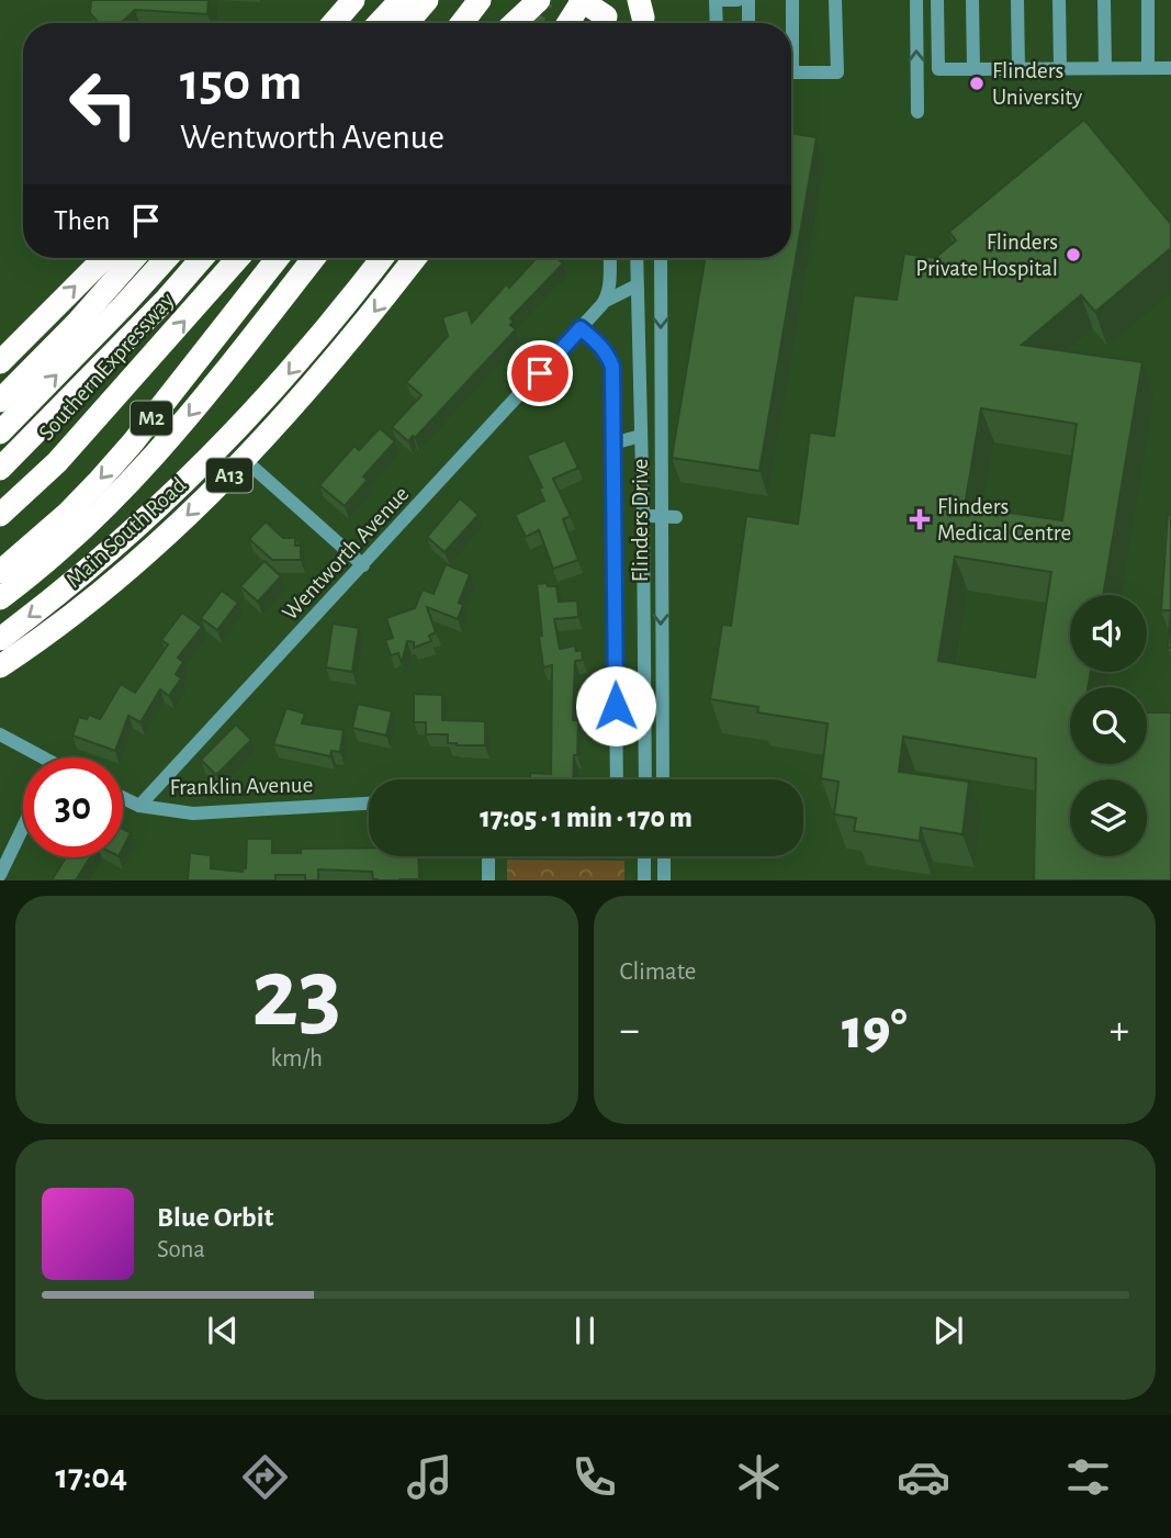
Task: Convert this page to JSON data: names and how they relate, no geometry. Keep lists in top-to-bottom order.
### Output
{
  "streets": {
    "highway": [
      "Southern Expressway",
      "M2",
      "A13",
      "Main South Road"
    ],
    "street": ["Flinders Drive", "Wentworth Avenue", "Franklin Avenue"]
  },
  "crossings": [
    ["Wentworth Avenue", "Franklin Avenue"]
  ],
  "places": {
    "other": ["Flinders University", "Flinders Private Hospital"],
    "health": ["Flinders Medical Centre"]
  },
  "page": {
    "turn": ["150 m", "Wentworth Avenue"],
    "then": "Then",
    "limit": "30",
    "trip": "17:05 · 1 min · 170 m",
    "tile": [
      ["23", "km/h"],
      "Climate"
    ],
    "heat": ["−", "19°", "+"],
    "song": ["Blue Orbit", "Sona"],
    "tabs": "17:04"
  }
}
